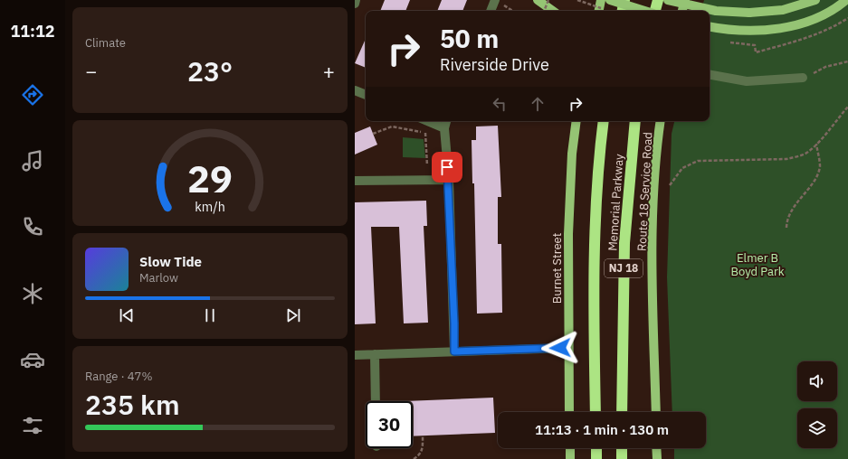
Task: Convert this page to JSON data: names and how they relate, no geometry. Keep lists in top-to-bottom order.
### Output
{
  "streets": {
    "highway": ["Memorial Parkway", "NJ 18"],
    "main road": ["Route 18 Service Road", "Burnet Street"]
  },
  "parks": ["Elmer B Boyd Park"],
  "page": {
    "tabs": "11:12",
    "tile": [
      "Climate",
      ["Range · 47%", "235 km"]
    ],
    "turn": ["50 m", "Riverside Drive"],
    "heat": ["−", "23°", "+"],
    "song": ["Slow Tide", "Marlow"],
    "limit": "30",
    "trip": "11:13 · 1 min · 130 m",
    "gauge": ["29", "km/h"]
  }
}
